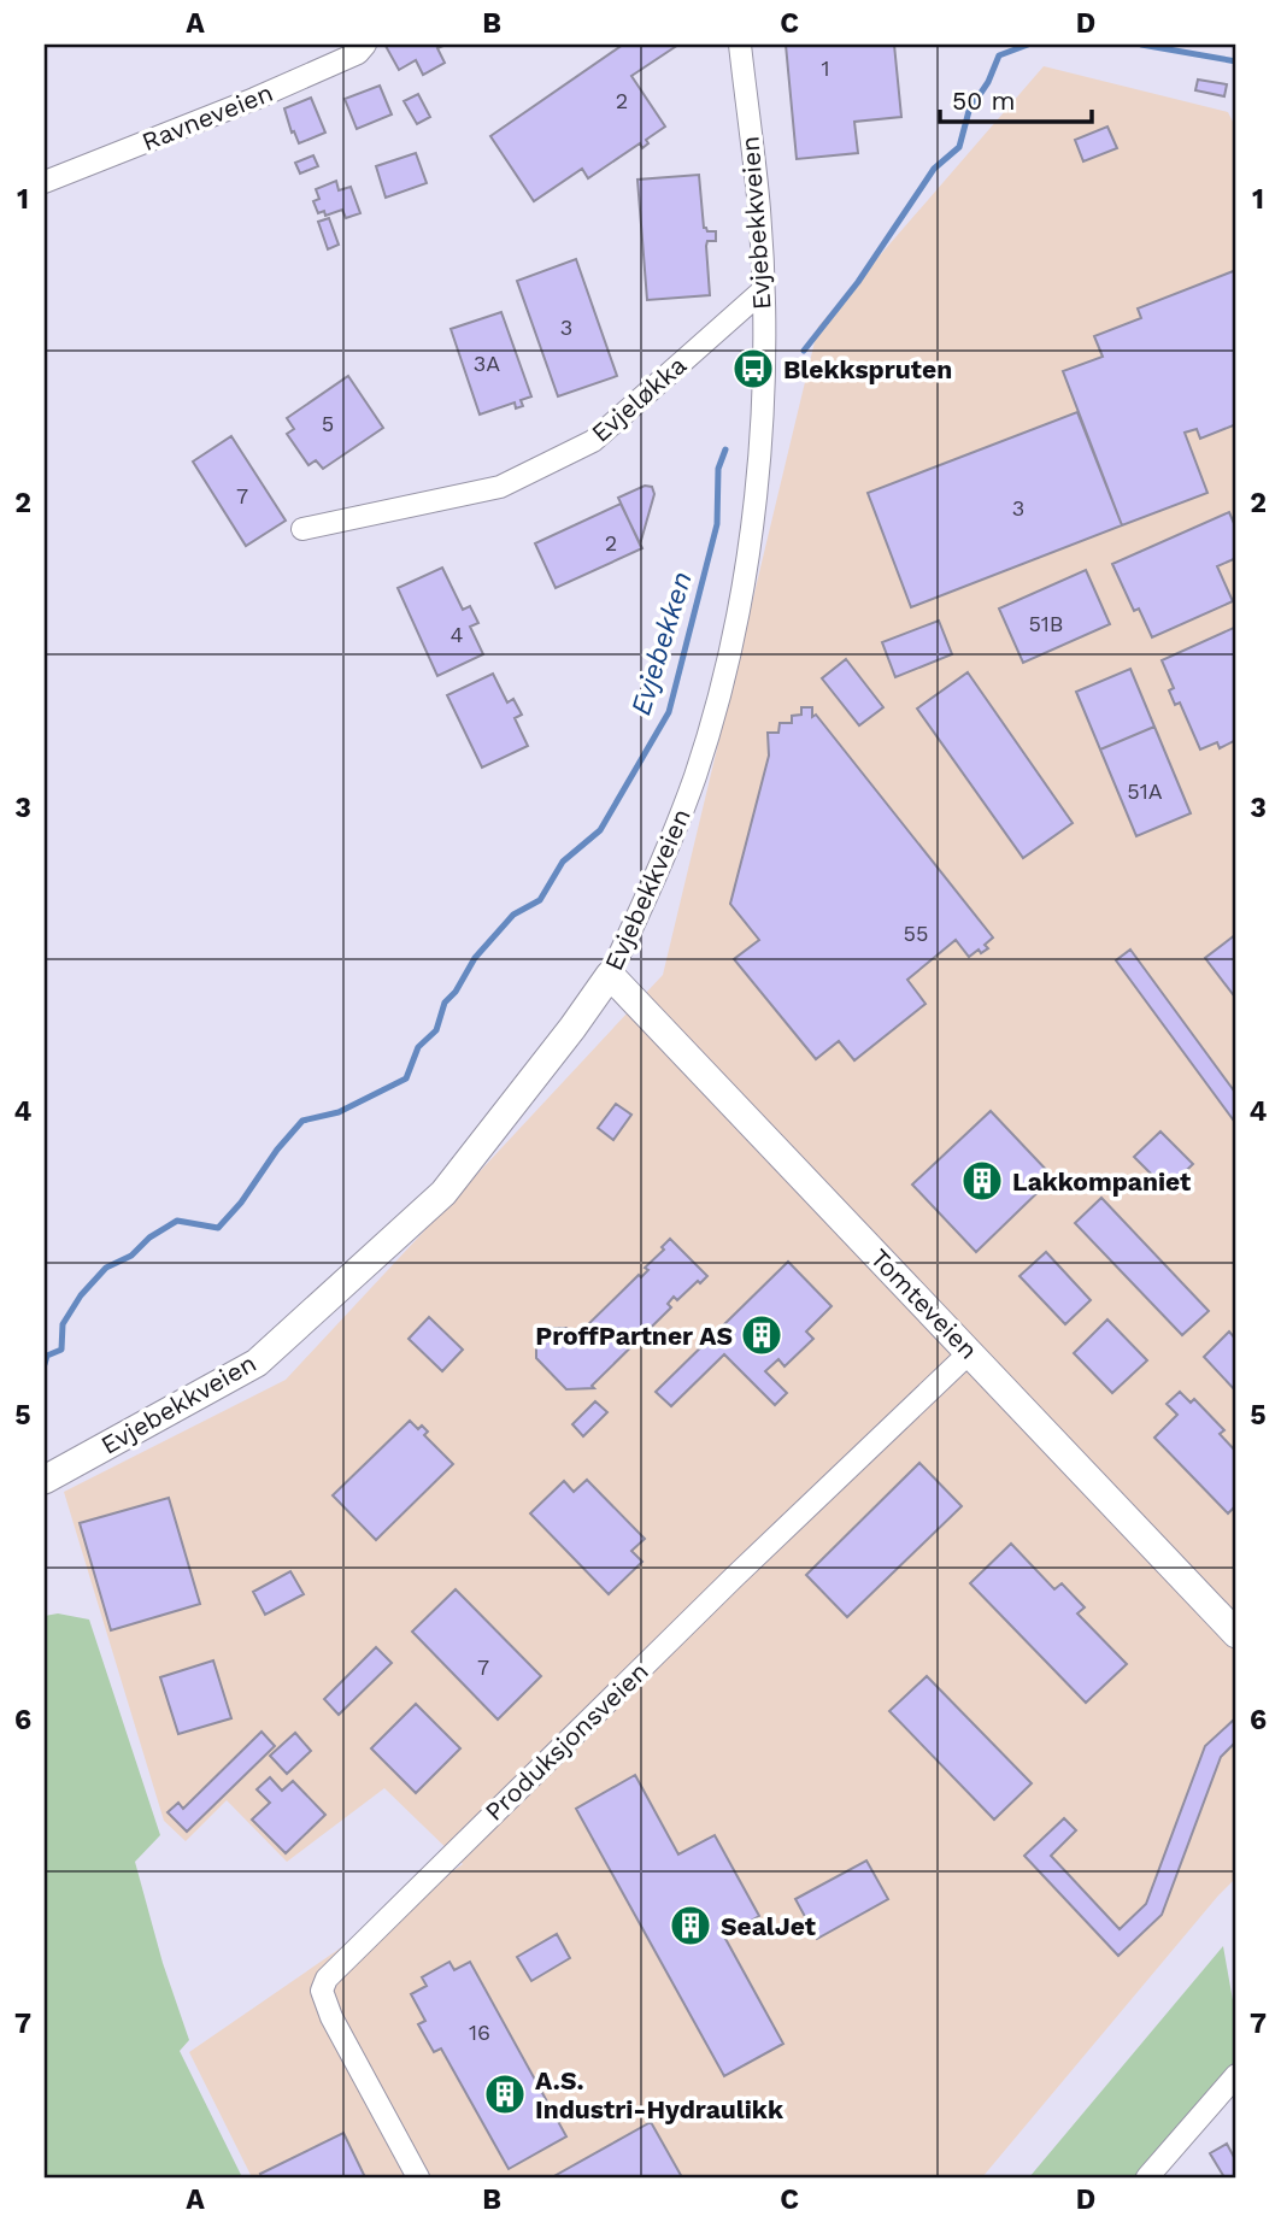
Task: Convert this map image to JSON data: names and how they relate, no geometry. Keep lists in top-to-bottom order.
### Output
{
  "streets": {
    "street": [
      "Ravneveien",
      "Evjebekkveien",
      "Evjeløkka",
      "Tomteveien",
      "Produksjonsveien"
    ]
  },
  "crossings": [
    ["Evjebekkveien", "Evjeløkka"],
    ["Evjebekkveien", "Tomteveien"],
    ["Tomteveien", "Produksjonsveien"]
  ],
  "water": ["Evjebekken"],
  "places": {
    "bus stop": ["Blekkspruten"],
    "building": [
      "Lakkompaniet",
      "ProffPartner AS",
      "SealJet",
      "A.S. Industri-Hydraulikk"
    ]
  },
  "house_numbers": [
    "1",
    "2",
    "3",
    "3A",
    "5",
    "7",
    "3",
    "2",
    "51B",
    "4",
    "51A",
    "55",
    "7",
    "16"
  ],
  "scale_bar": "50 m",
  "grid": {
    "columns": [
      "A",
      "B",
      "C",
      "D"
    ],
    "rows": [
      "1",
      "2",
      "3",
      "4",
      "5",
      "6",
      "7"
    ]
  }
}
